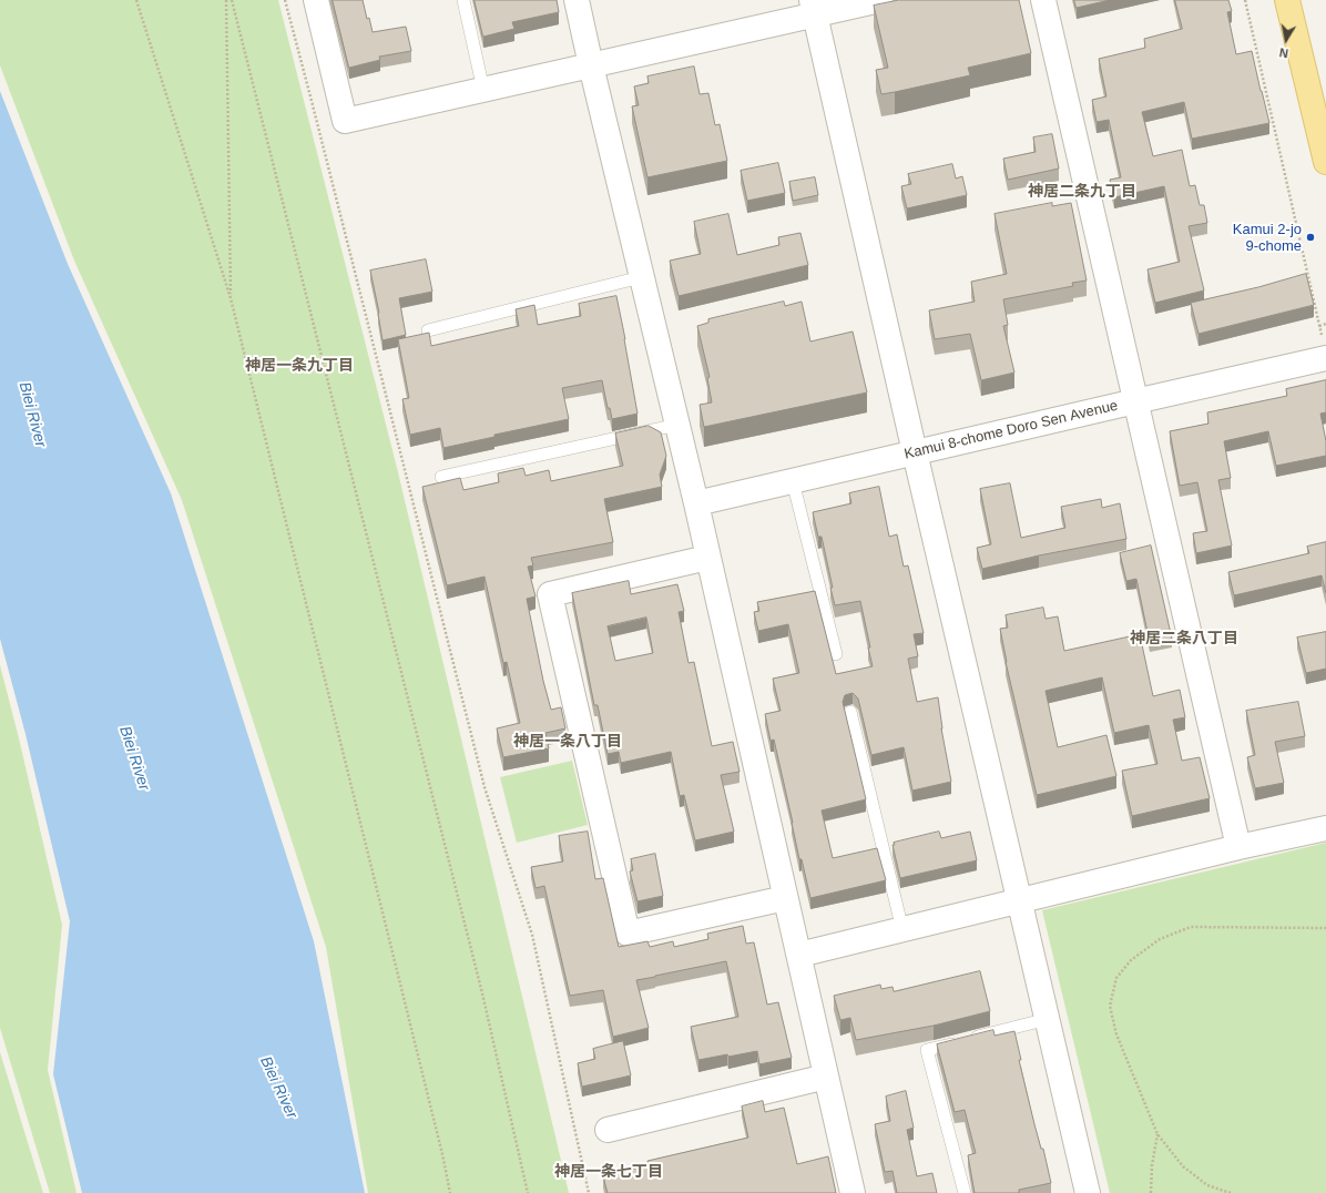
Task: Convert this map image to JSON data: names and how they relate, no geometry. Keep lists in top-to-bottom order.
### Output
{
  "streets": {
    "street": ["Kamui 8-chome Doro Sen Avenue"]
  },
  "districts": [
    "神居二条九丁目",
    "神居一条九丁目",
    "神居二条八丁目",
    "神居一条八丁目",
    "神居一条七丁目"
  ],
  "water": ["Biei River"],
  "places": ["Kamui 2-jo 9-chome"],
  "north": "bottom"
}
